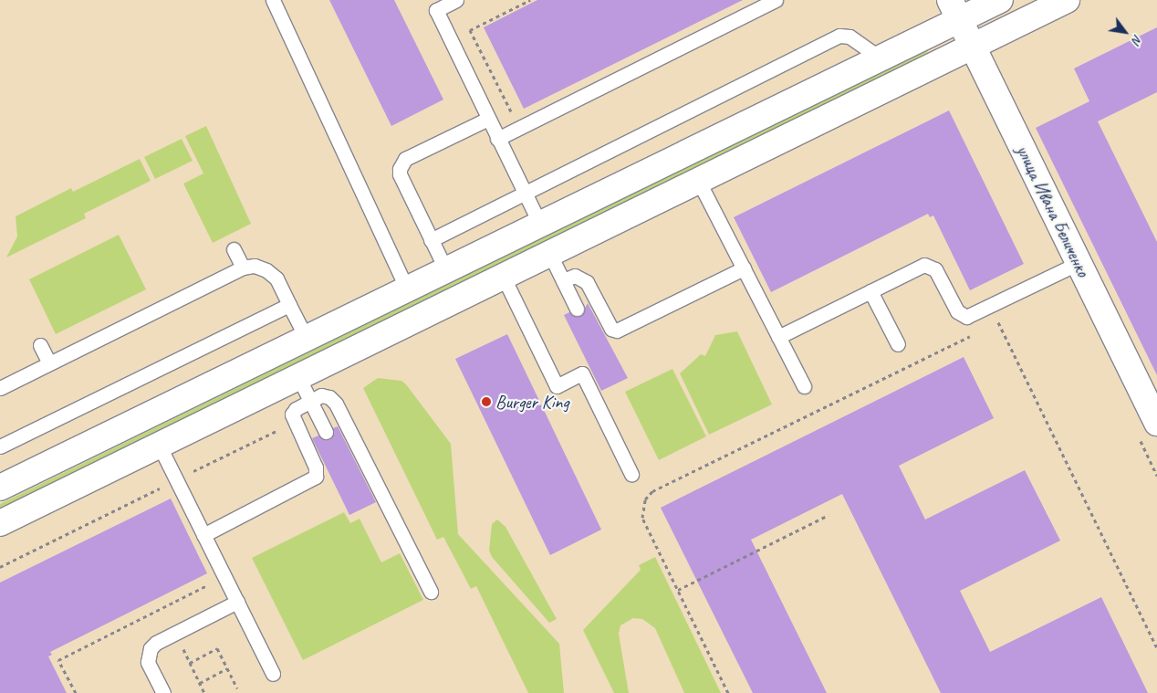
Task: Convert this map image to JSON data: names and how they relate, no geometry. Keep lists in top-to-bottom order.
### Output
{
  "streets": {
    "street": ["улица Ивана Беличенко"]
  },
  "places": ["Burger King"],
  "north": "bottom right"
}
